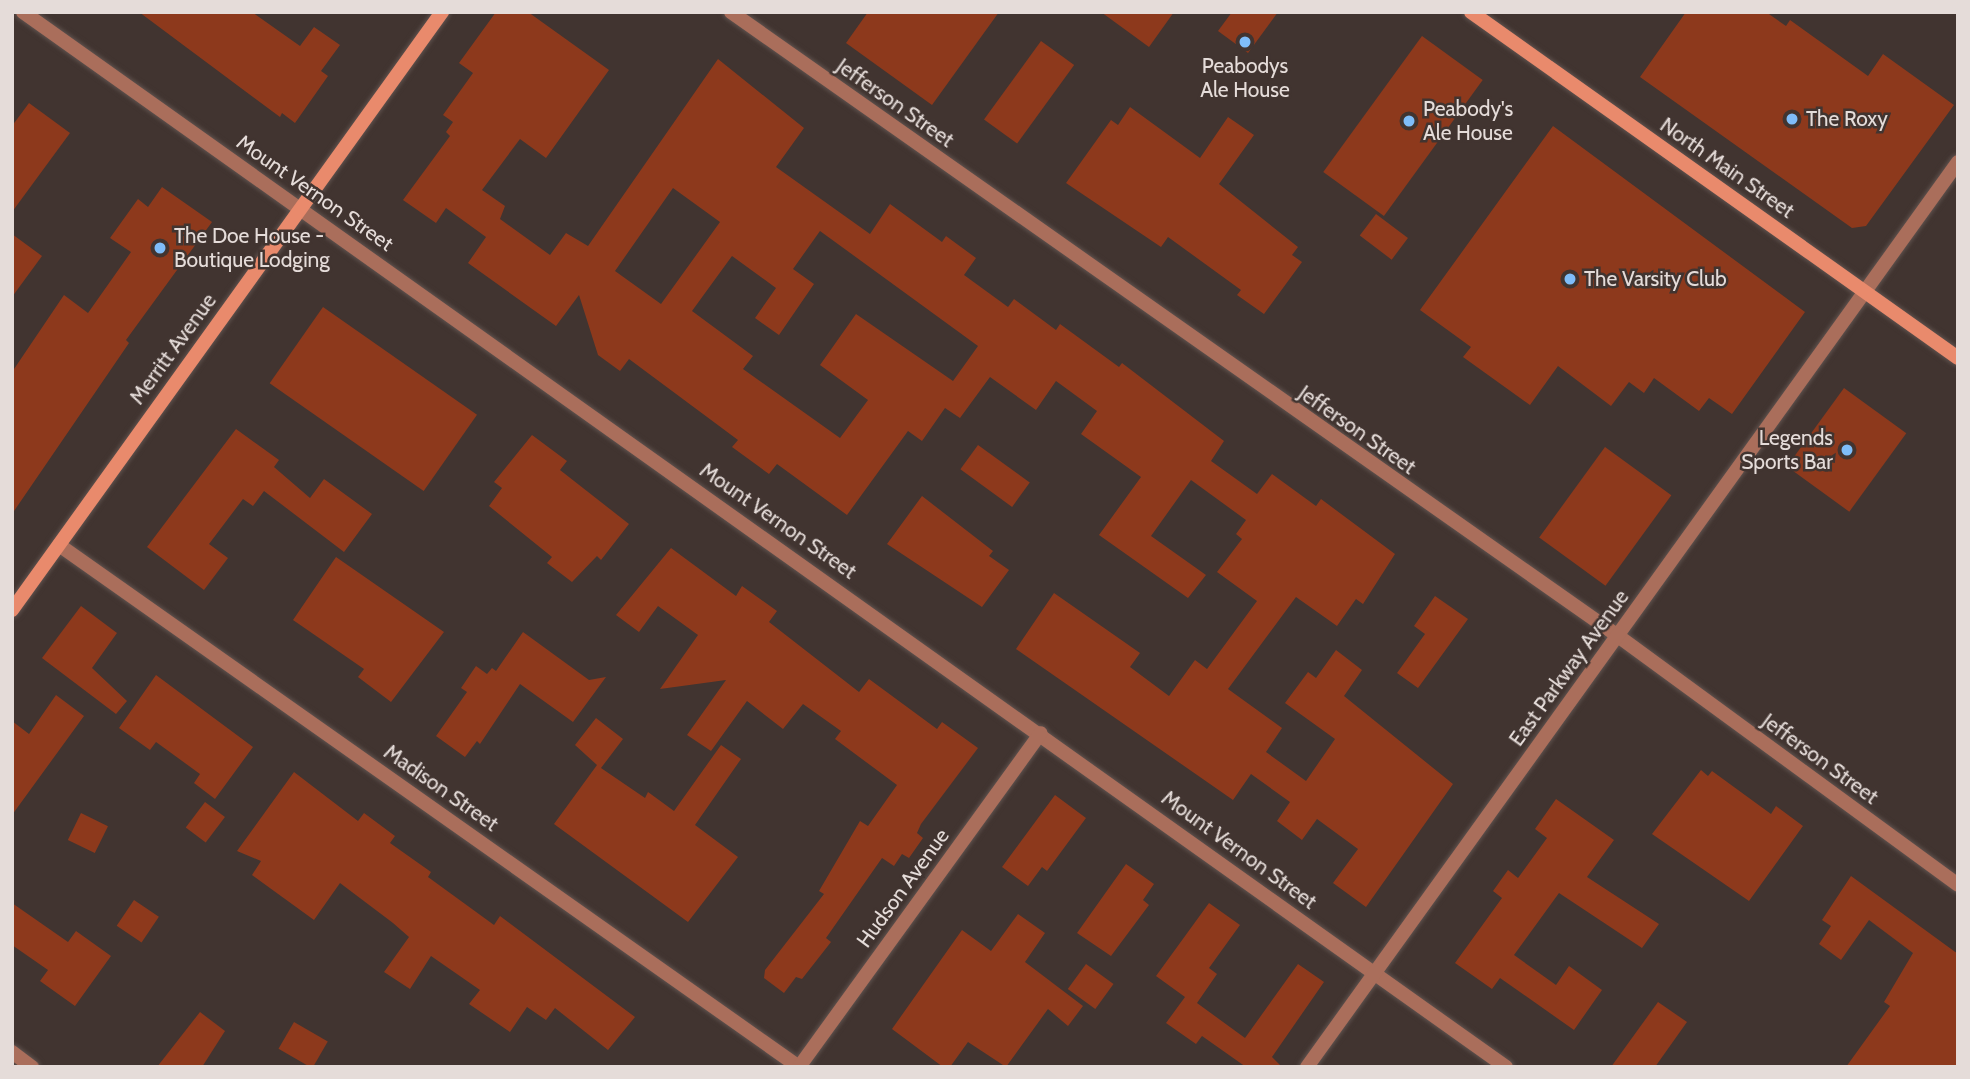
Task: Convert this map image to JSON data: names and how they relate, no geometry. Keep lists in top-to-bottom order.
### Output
{
  "streets": {
    "street": [
      "Jefferson Street",
      "North Main Street",
      "Mount Vernon Street",
      "Merritt Avenue",
      "East Parkway Avenue",
      "Madison Street",
      "Hudson Avenue"
    ]
  },
  "crossings": [
    ["Jefferson Street", "East Parkway Avenue"],
    ["North Main Street", "East Parkway Avenue"],
    ["Mount Vernon Street", "Merritt Avenue"],
    ["Mount Vernon Street", "East Parkway Avenue"],
    ["Mount Vernon Street", "Hudson Avenue"],
    ["Merritt Avenue", "Madison Street"],
    ["Madison Street", "Hudson Avenue"]
  ],
  "places": [
    "Peabodys Ale House",
    "The Roxy",
    "Peabody's Ale House",
    "The Doe House - Boutique Lodging",
    "The Varsity Club",
    "Legends Sports Bar"
  ]
}
